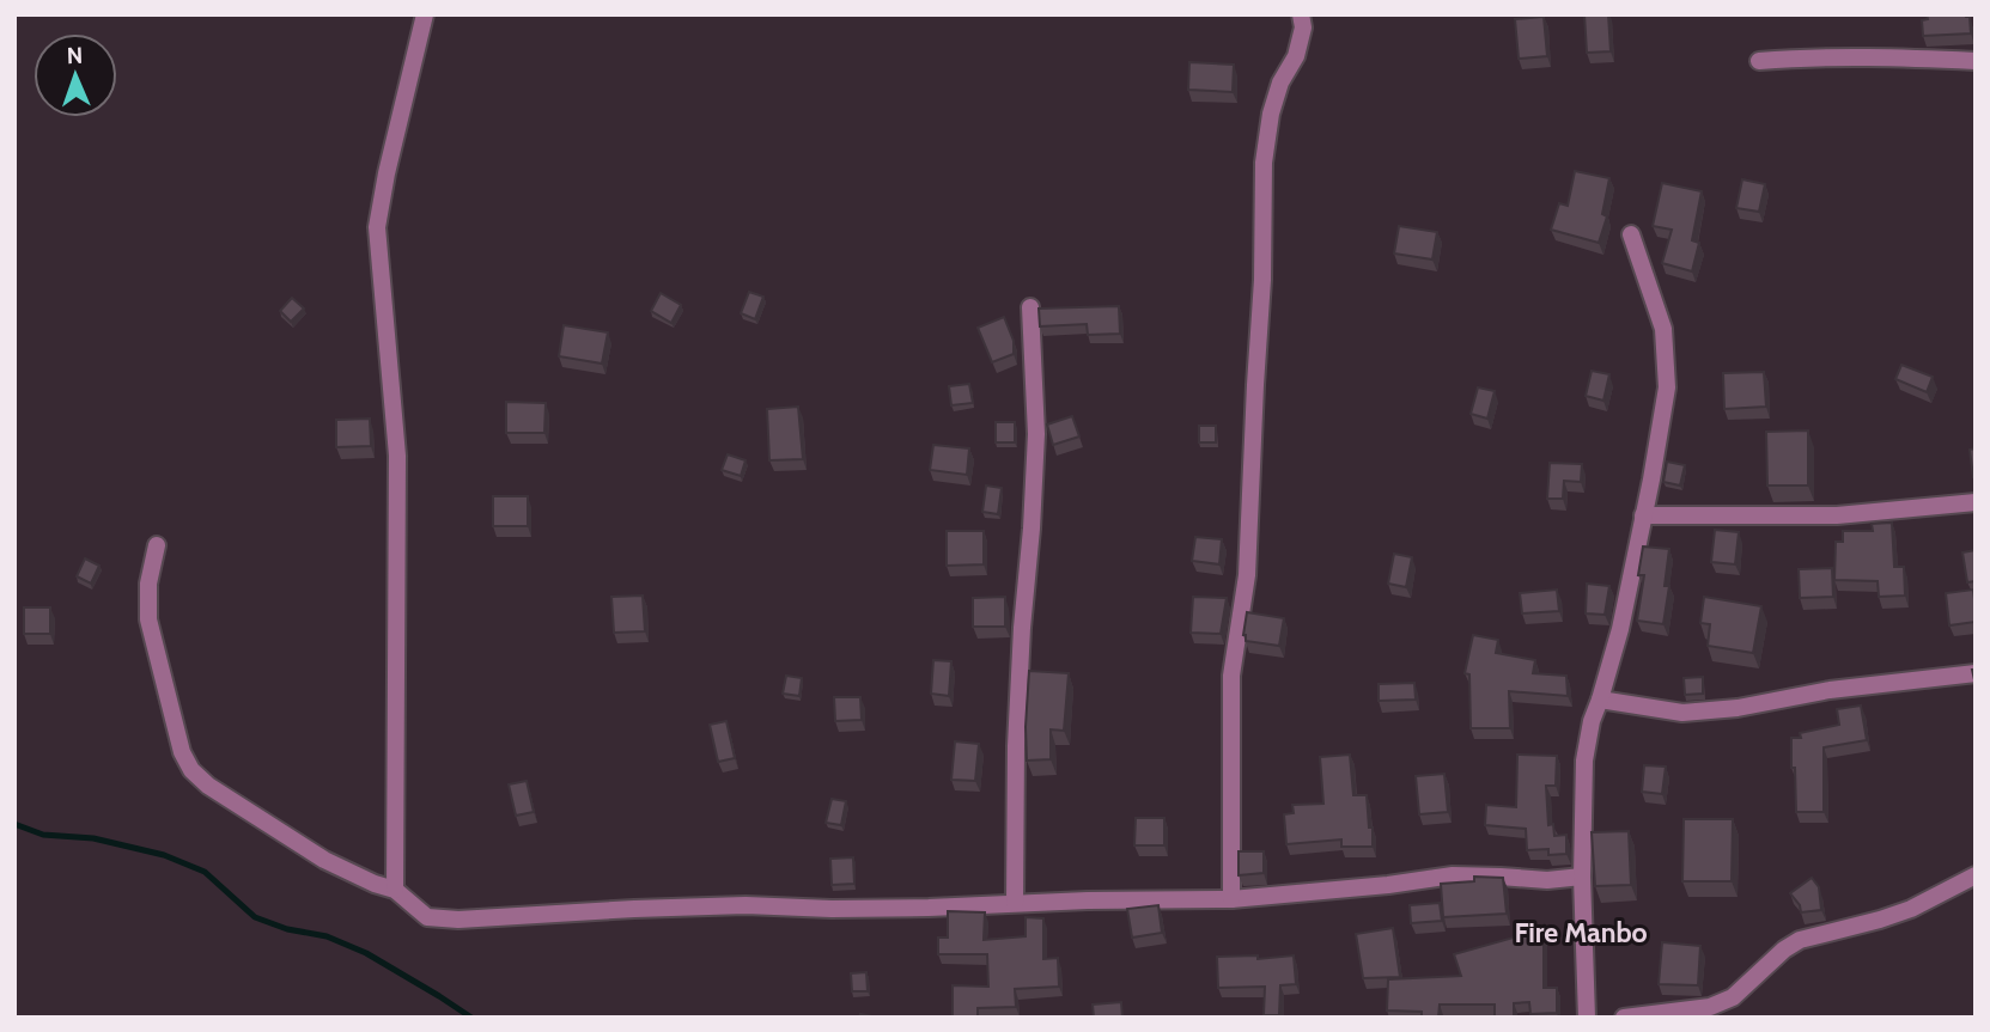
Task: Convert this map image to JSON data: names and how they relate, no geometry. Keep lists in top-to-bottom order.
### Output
{
  "districts": ["Fire Manbo"],
  "north": "top"
}
